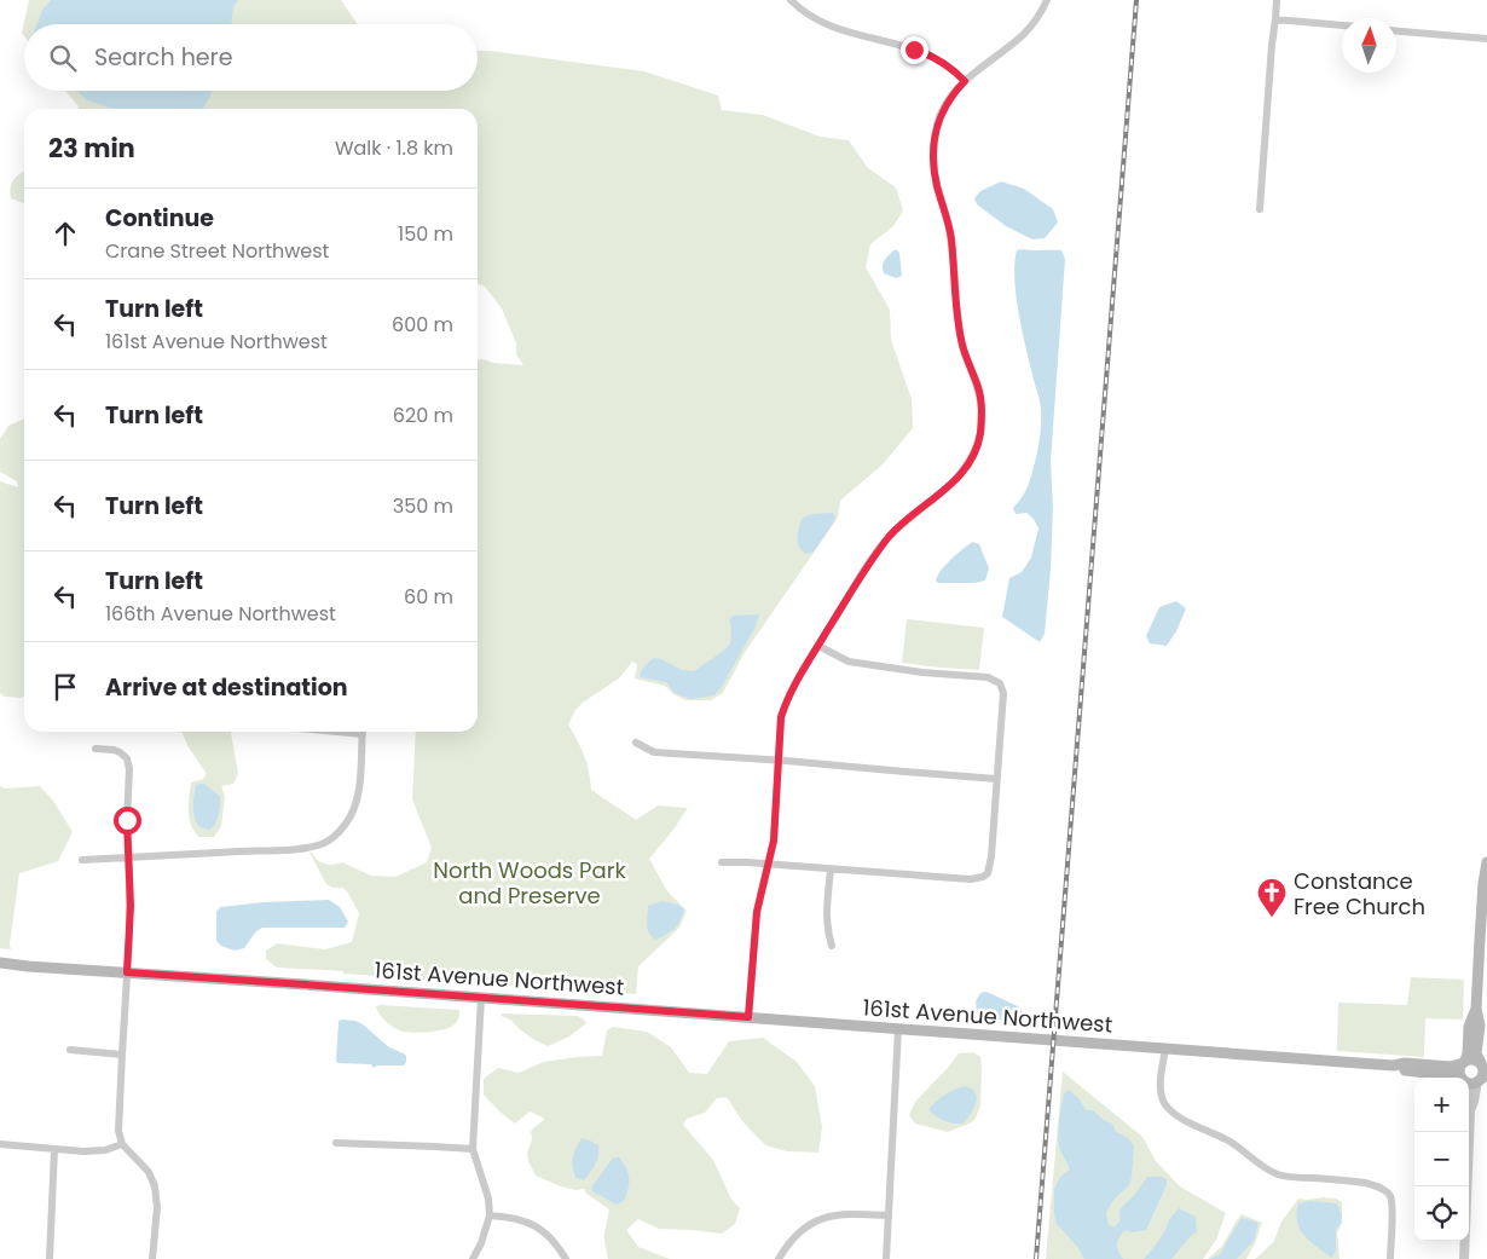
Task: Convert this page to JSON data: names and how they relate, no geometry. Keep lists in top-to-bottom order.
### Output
{
  "streets": {
    "main road": ["161st Avenue Northwest"]
  },
  "parks": ["North Woods Park and Preserve"],
  "places": {
    "church": ["Constance Free Church"]
  },
  "north": "top",
  "page": {
    "search": "Search here",
    "heading": ["23 min", "Walk · 1.8 km"],
    "list": [
      ["Continue", "Crane Street Northwest", "150 m"],
      ["Turn left", "161st Avenue Northwest", "600 m"],
      ["Turn left", "620 m"],
      ["Turn left", "350 m"],
      ["Turn left", "166th Avenue Northwest", "60 m"],
      "Arrive at destination"
    ],
    "map_buttons": ["+", "−"]
  }
}
